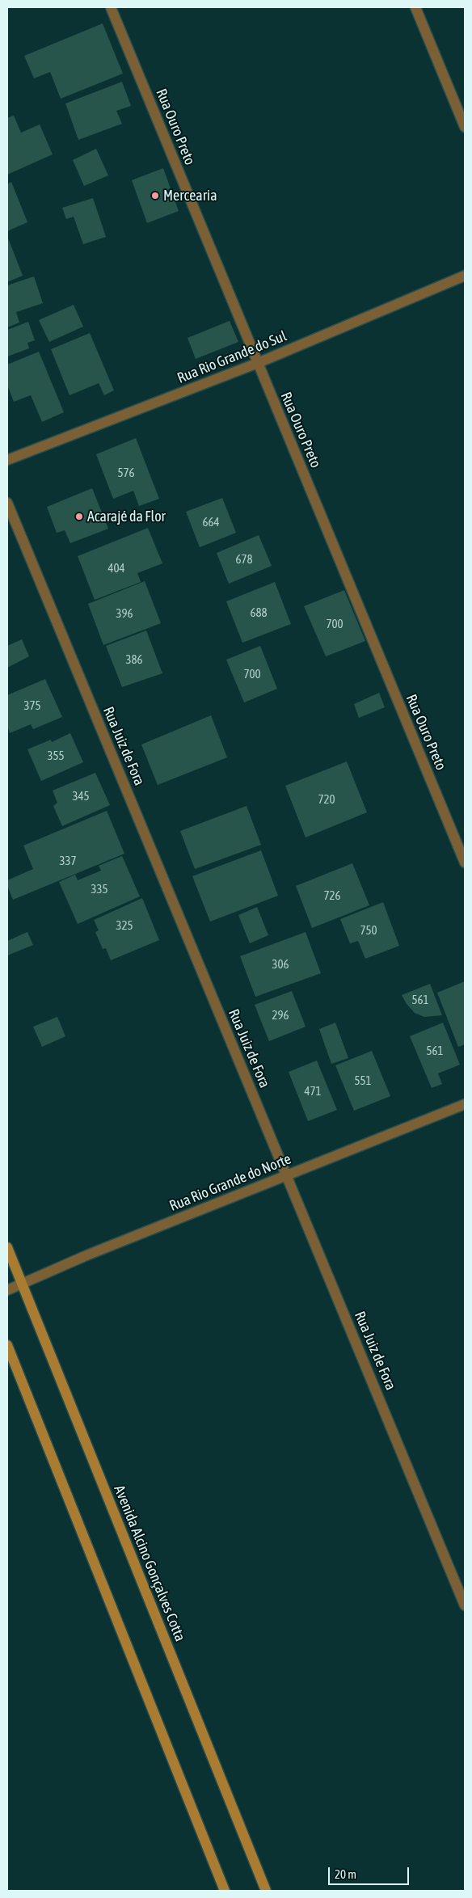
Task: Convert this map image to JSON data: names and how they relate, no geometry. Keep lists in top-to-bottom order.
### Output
{
  "streets": {
    "main road": ["Avenida Alcino Gonçalves Cotta"],
    "street": [
      "Rua Ouro Preto",
      "Rua Rio Grande do Sul",
      "Rua Juiz de Fora",
      "Rua Rio Grande do Norte"
    ]
  },
  "crossings": [
    ["Rua Ouro Preto", "Rua Rio Grande do Sul"],
    ["Rua Juiz de Fora", "Rua Rio Grande do Norte"],
    ["Rua Rio Grande do Norte", "Avenida Alcino Gonçalves Cotta"]
  ],
  "places": ["Mercearia", "Acarajé da Flor"],
  "house_numbers": [
    "576",
    "664",
    "678",
    "404",
    "688",
    "396",
    "700",
    "386",
    "700",
    "375",
    "355",
    "345",
    "720",
    "337",
    "335",
    "726",
    "325",
    "750",
    "306",
    "561",
    "296",
    "561",
    "551",
    "471"
  ],
  "scale_bar": "20 m"
}
